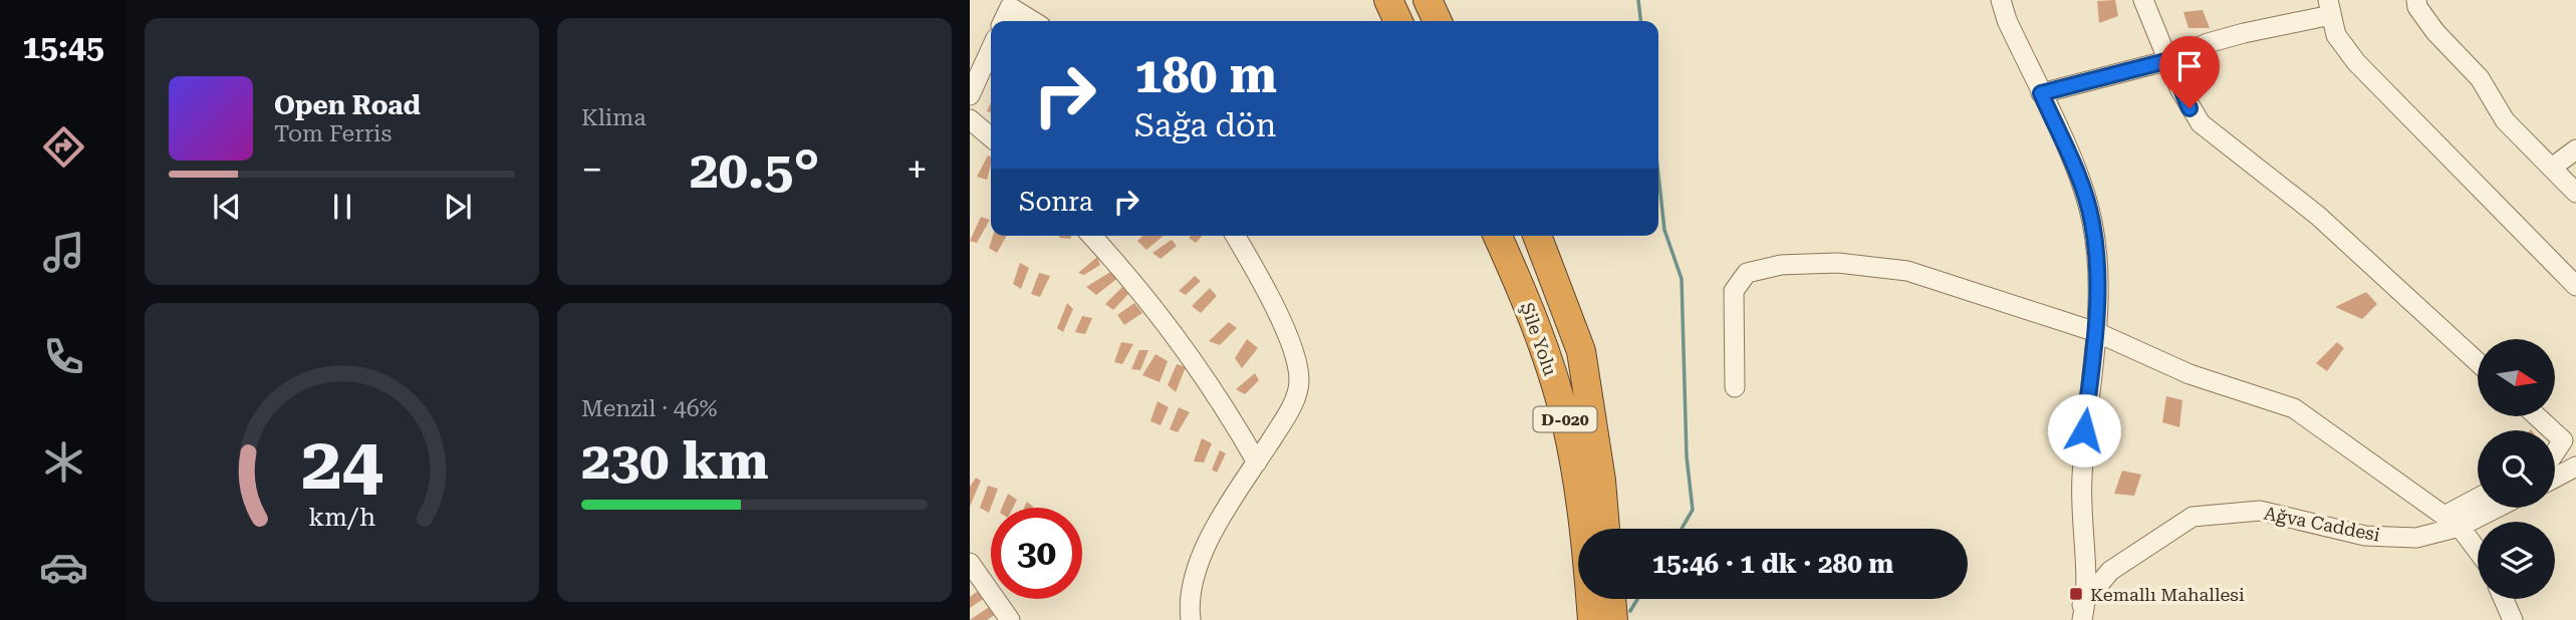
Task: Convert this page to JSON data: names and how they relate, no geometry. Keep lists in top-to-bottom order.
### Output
{
  "streets": {
    "highway": ["Şile Yolu", "D-020"],
    "street": ["Ağva Caddesi"]
  },
  "places": {
    "transit": ["Kemallı Mahallesi"]
  },
  "north": "right",
  "page": {
    "tabs": "15:45",
    "tile": [
      "Klima",
      ["Menzil · 46%", "230 km"]
    ],
    "turn": ["180 m", "Sağa dön"],
    "song": ["Open Road", "Tom Ferris"],
    "heat": ["−", "20.5°", "+"],
    "then": "Sonra",
    "limit": "30",
    "trip": "15:46 · 1 dk · 280 m",
    "gauge": ["24", "km/h"]
  }
}
